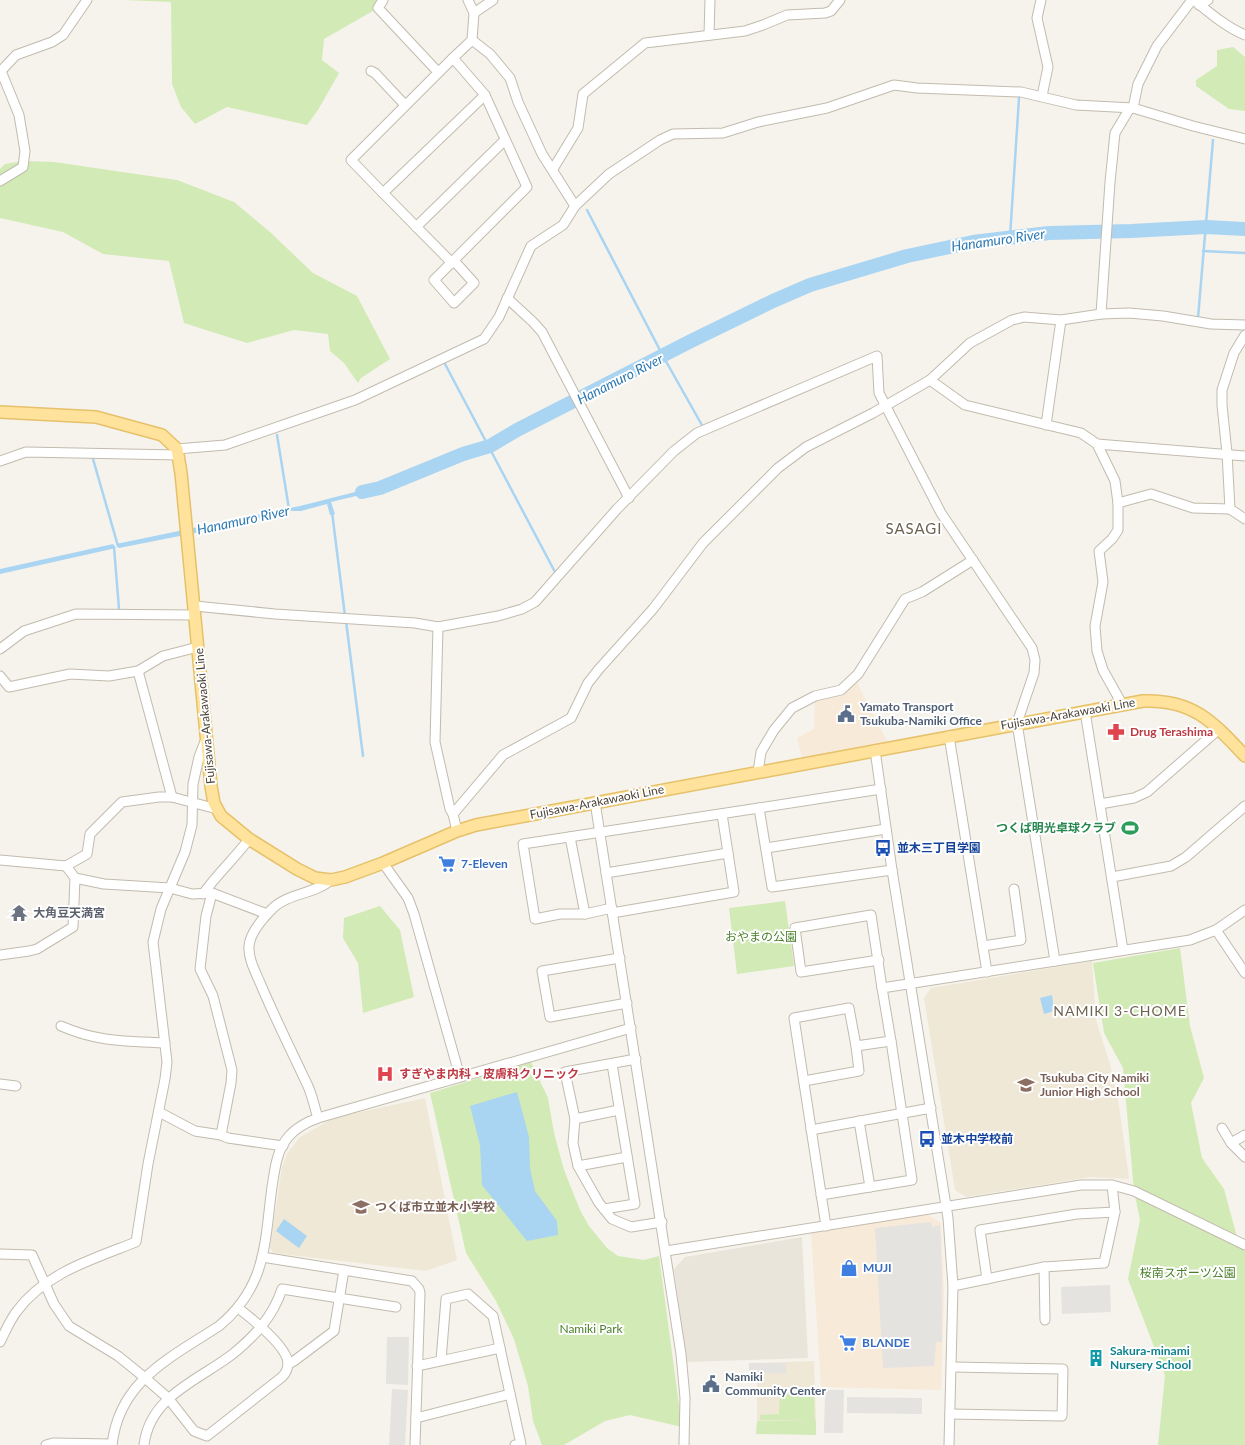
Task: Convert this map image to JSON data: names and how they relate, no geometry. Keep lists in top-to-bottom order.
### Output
{
  "streets": {
    "main road": ["Fujisawa-Arakawaoki Line"]
  },
  "districts": ["SASAGI", "NAMIKI 3-CHOME"],
  "water": ["Hanamuro River"],
  "parks": ["おやまの公園", "桜南スポーツ公園", "Namiki Park"],
  "places": {
    "public building": ["Yamato Transport Tsukuba-Namiki Office", "Namiki Community Center"],
    "pharmacy": ["Drug Terashima"],
    "sports": ["つくば明光卓球クラブ"],
    "bus stop": ["並木三丁目学園", "並木中学校前"],
    "supermarket": ["7-Eleven", "BLΛNDE"],
    "temple": ["大角豆天満宮"],
    "hospital": ["すぎやま内科・皮膚科クリニック"],
    "school or university": ["Tsukuba City Namiki Junior High School", "つくば市立並木小学校"],
    "shop": ["MUJI"],
    "building": ["Sakura-minami Nursery School"]
  }
}
